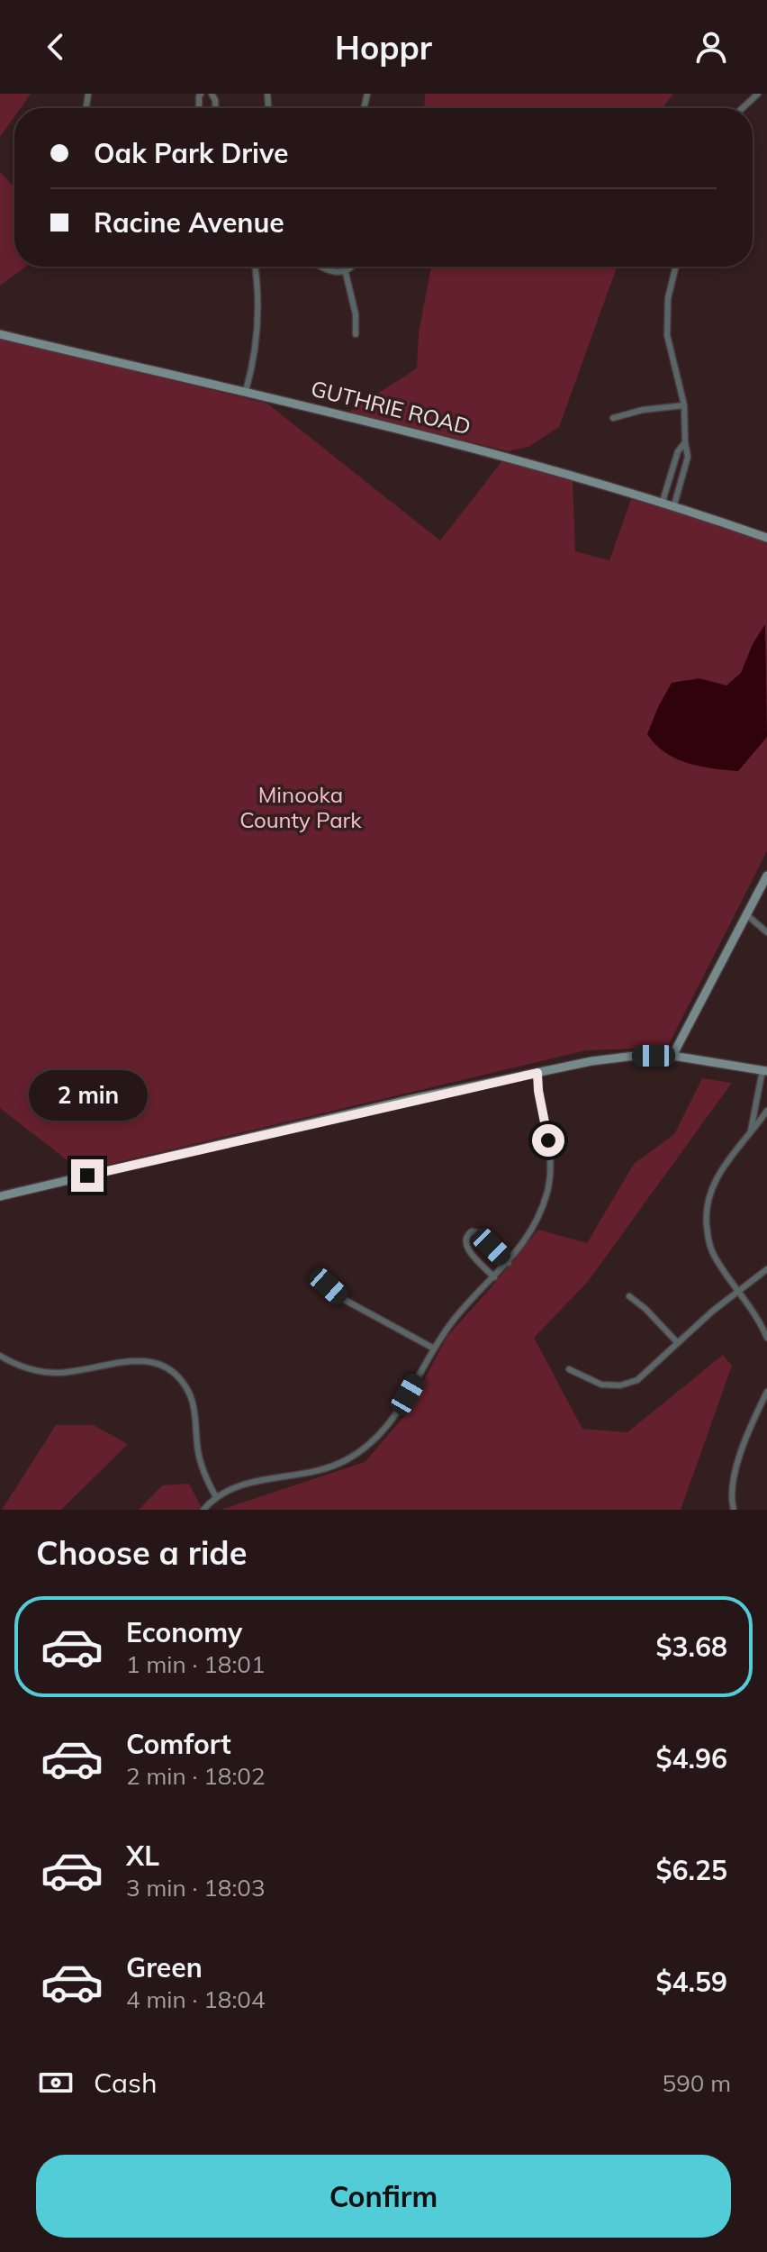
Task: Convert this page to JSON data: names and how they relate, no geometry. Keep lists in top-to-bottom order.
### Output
{
  "streets": {
    "street": ["GUTHRIE ROAD"]
  },
  "parks": ["Minooka County Park"],
  "page": {
    "header": "Hoppr",
    "banner": ["Oak Park Drive", "Racine Avenue"],
    "bubble": "2 min",
    "heading": "Choose a ride",
    "list": [
      {
        "name": "Economy",
        "note": "1 min · 18:01",
        "value": "$3.68"
      },
      {
        "name": "Comfort",
        "note": "2 min · 18:02",
        "value": "$4.96"
      },
      {
        "name": "XL",
        "note": "3 min · 18:03",
        "value": "$6.25"
      },
      {
        "name": "Green",
        "note": "4 min · 18:04",
        "value": "$4.59"
      }
    ],
    "pay": ["Cash", "590 m"],
    "buttons": "Confirm"
  }
}
